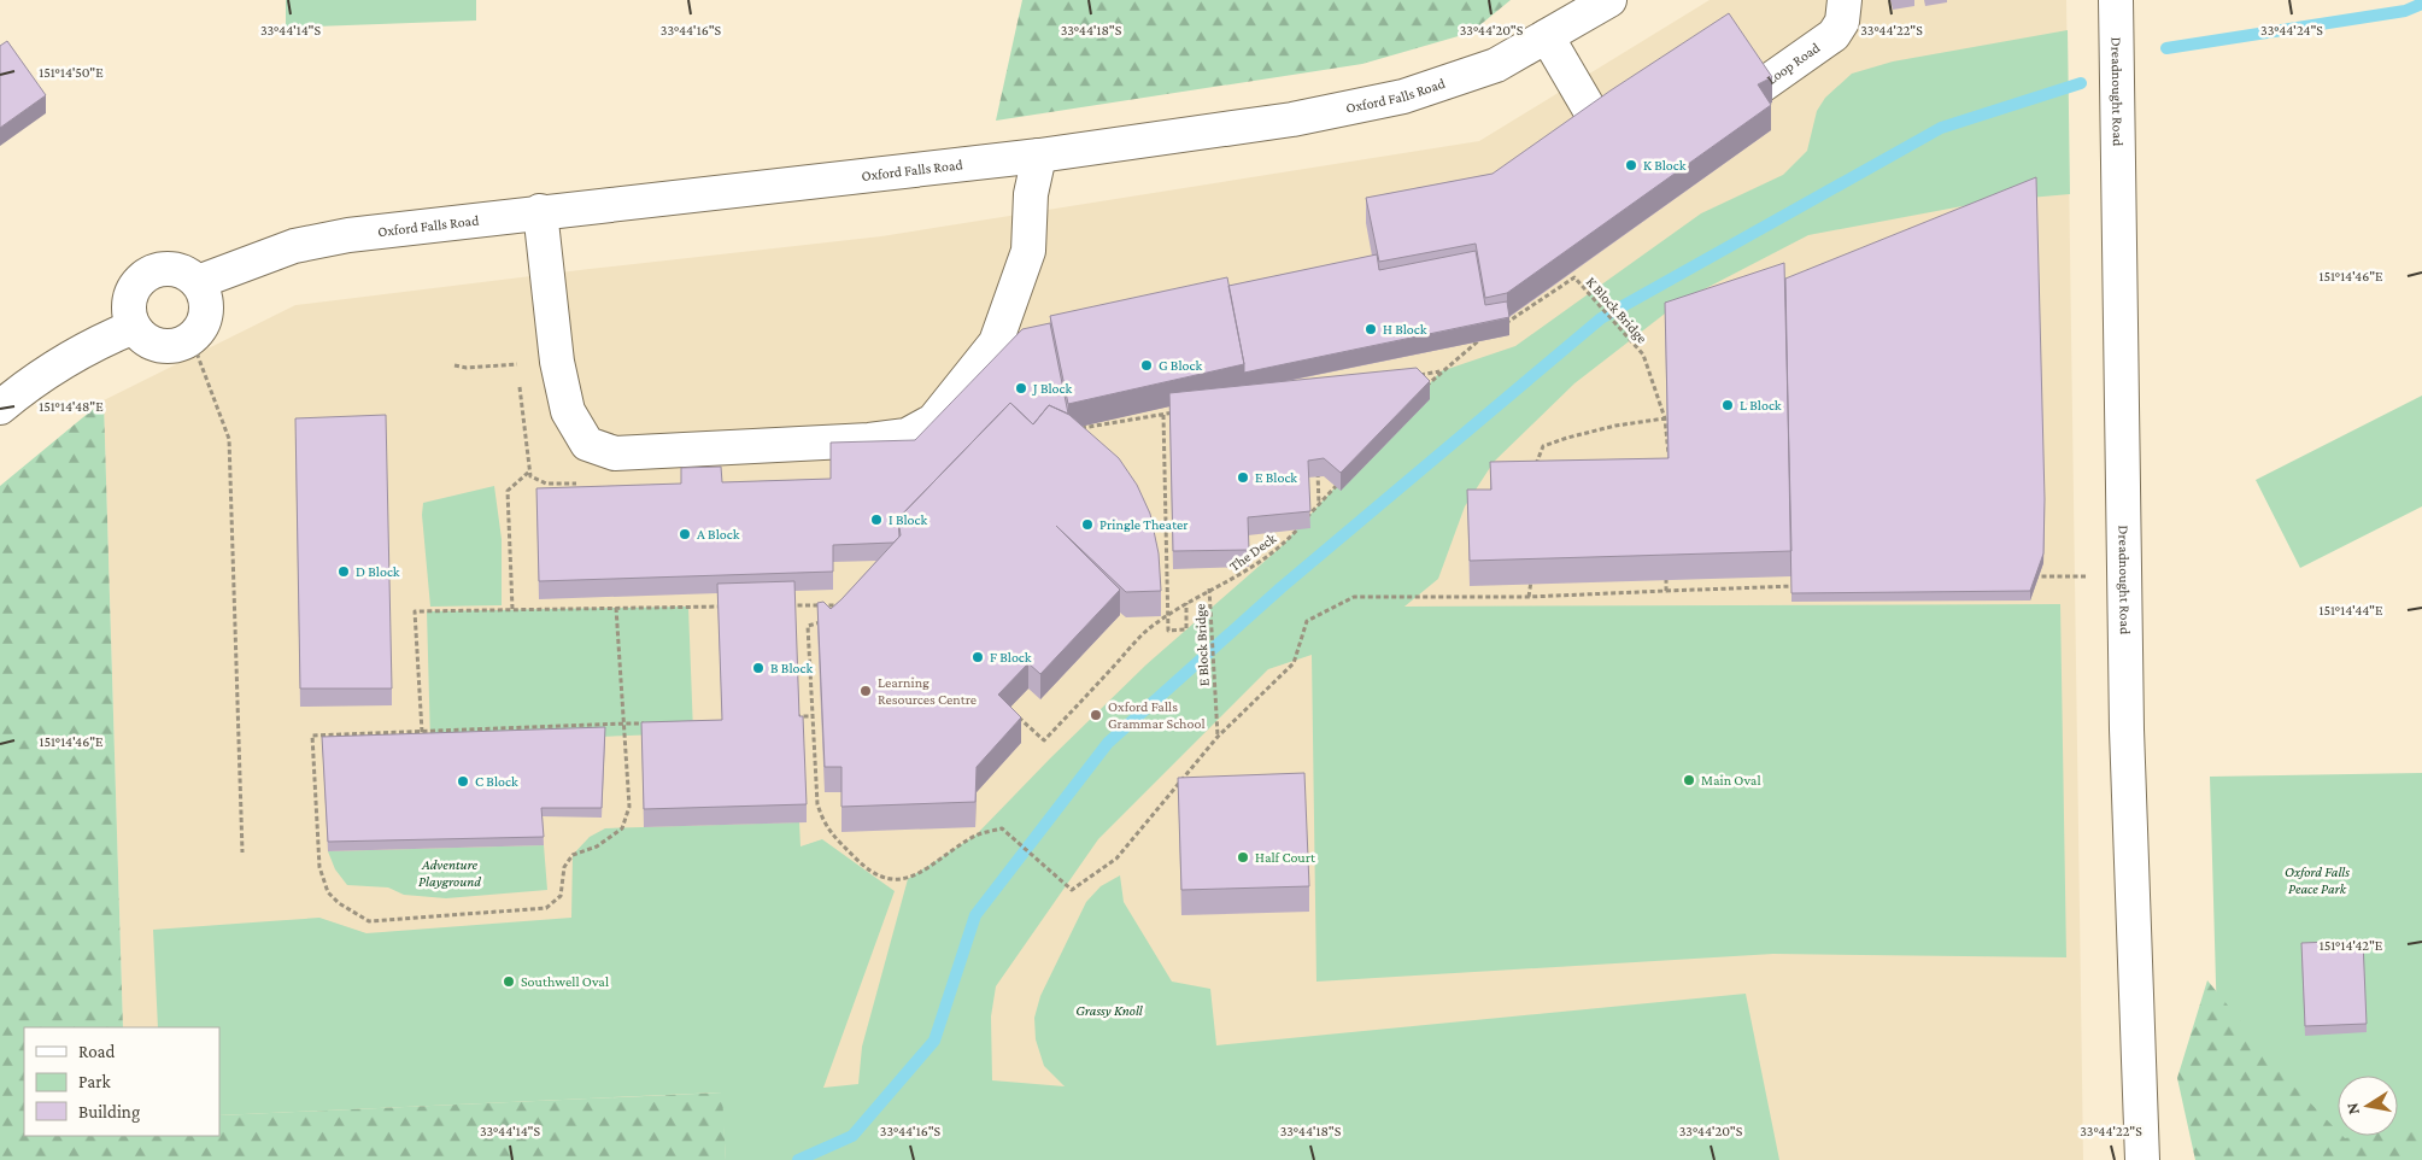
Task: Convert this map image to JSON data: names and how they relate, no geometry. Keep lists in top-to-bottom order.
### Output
{
  "streets": {
    "street": ["Loop Road", "Dreadnought Road", "Oxford Falls Road"],
    "path": ["K Block Bridge", "The Deck", "E Block Bridge"]
  },
  "crossings": [
    ["The Deck", "E Block Bridge"]
  ],
  "parks": ["Adventure Playground", "Oxford Falls Peace Park", "Grassy Knoll"],
  "places": [
    "K Block",
    "H Block",
    "G Block",
    "J Block",
    "L Block",
    "E Block",
    "I Block",
    "Pringle Theater",
    "A Block",
    "D Block",
    "F Block",
    "B Block",
    "Learning Resources Centre",
    "Oxford Falls Grammar School",
    "Main Oval",
    "C Block",
    "Half Court",
    "Southwell Oval"
  ],
  "legend": ["Road", "Park", "Building"],
  "north": "left",
  "coordinates": [
    "33°44'14\"S",
    "33°44'18\"S",
    "33°44'20\"S",
    "33°44'22\"S",
    "33°44'24\"S",
    "33°44'16\"S",
    "151°14'50\"E",
    "151°14'46\"E",
    "151°14'48\"E",
    "151°14'44\"E",
    "151°14'42\"E"
  ]
}
